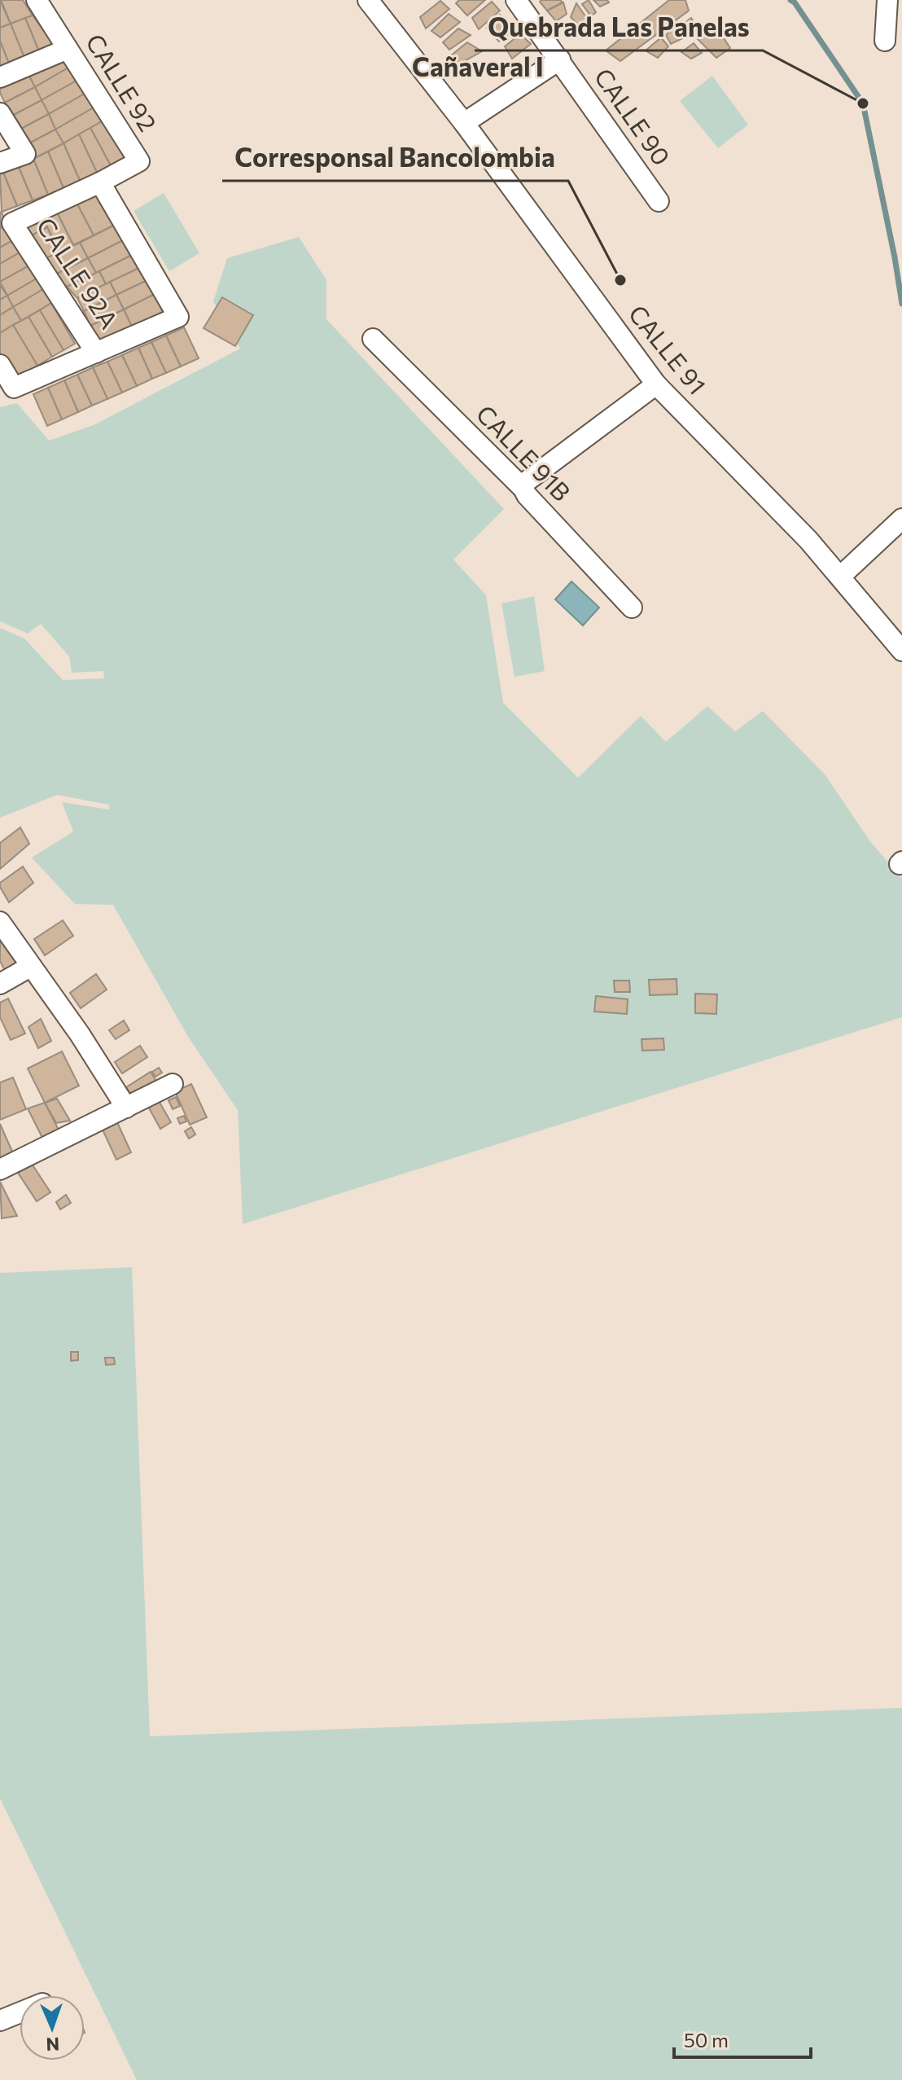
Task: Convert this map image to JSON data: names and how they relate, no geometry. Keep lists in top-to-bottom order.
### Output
{
  "streets": {
    "street": [
      "CALLE 92",
      "CALLE 90",
      "CALLE 92A",
      "CALLE 91",
      "CALLE 91B"
    ]
  },
  "crossings": [
    ["CALLE 92", "CALLE 92A"]
  ],
  "districts": ["Cañaveral I"],
  "places": ["Quebrada Las Panelas", "Corresponsal Bancolombia"],
  "scale_bar": "50 m",
  "north": "bottom"
}
